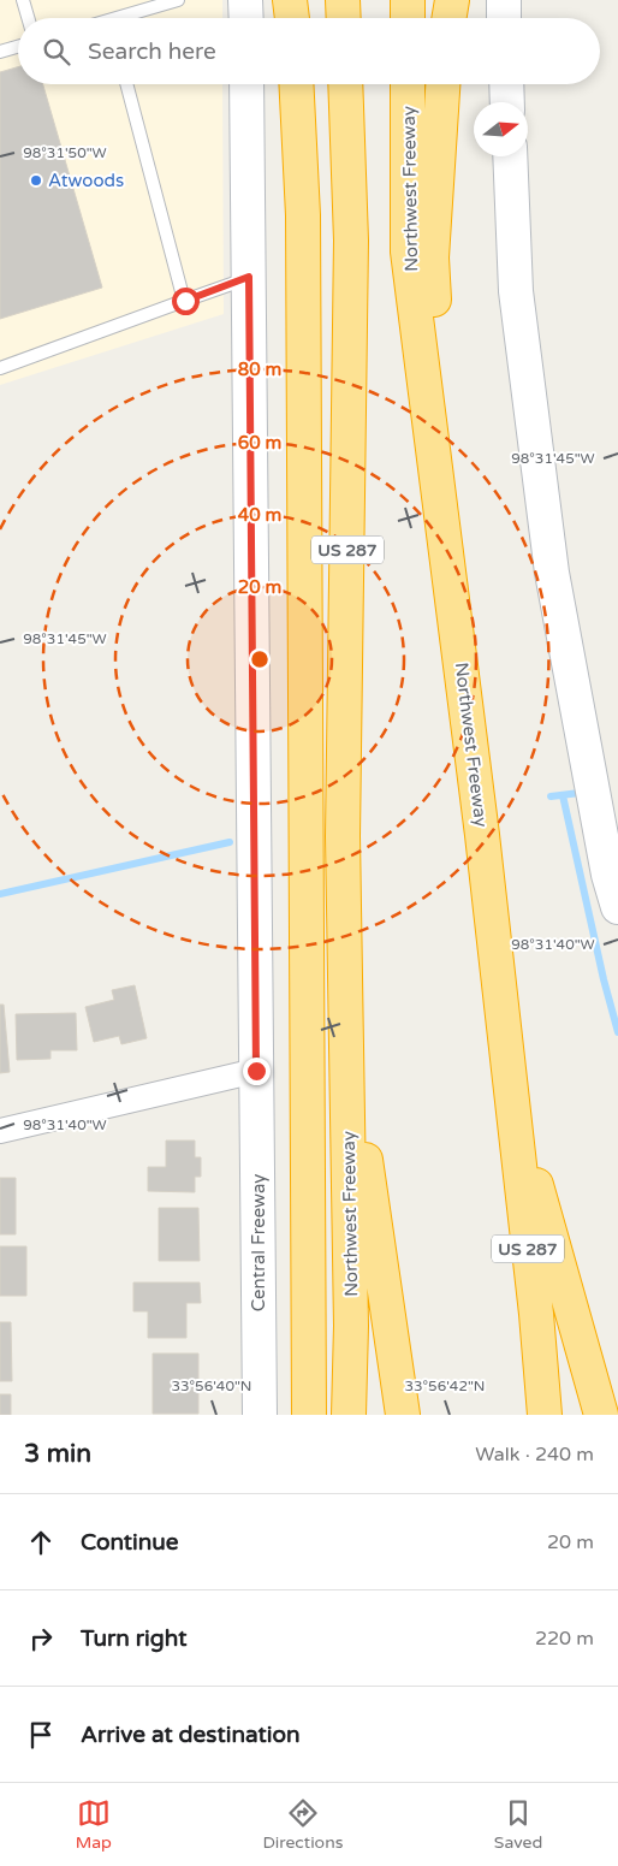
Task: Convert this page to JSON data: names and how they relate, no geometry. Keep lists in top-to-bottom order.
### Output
{
  "streets": {
    "highway": ["Northwest Freeway", "US 287"],
    "main road": ["Central Freeway"]
  },
  "places": ["Atwoods"],
  "north": "right",
  "page": {
    "search": "Search here",
    "heading": ["3 min", "Walk · 240 m"],
    "list": [
      ["Continue", "20 m"],
      ["Turn right", "220 m"],
      "Arrive at destination"
    ],
    "nav": ["Map", "Directions", "Saved"]
  },
  "coordinates": [
    "98°31'50\"W",
    "98°31'45\"W",
    "98°31'40\"W",
    "33°56'40\"N",
    "33°56'42\"N"
  ],
  "rings": [
    "80 m",
    "60 m",
    "40 m",
    "20 m"
  ]
}
